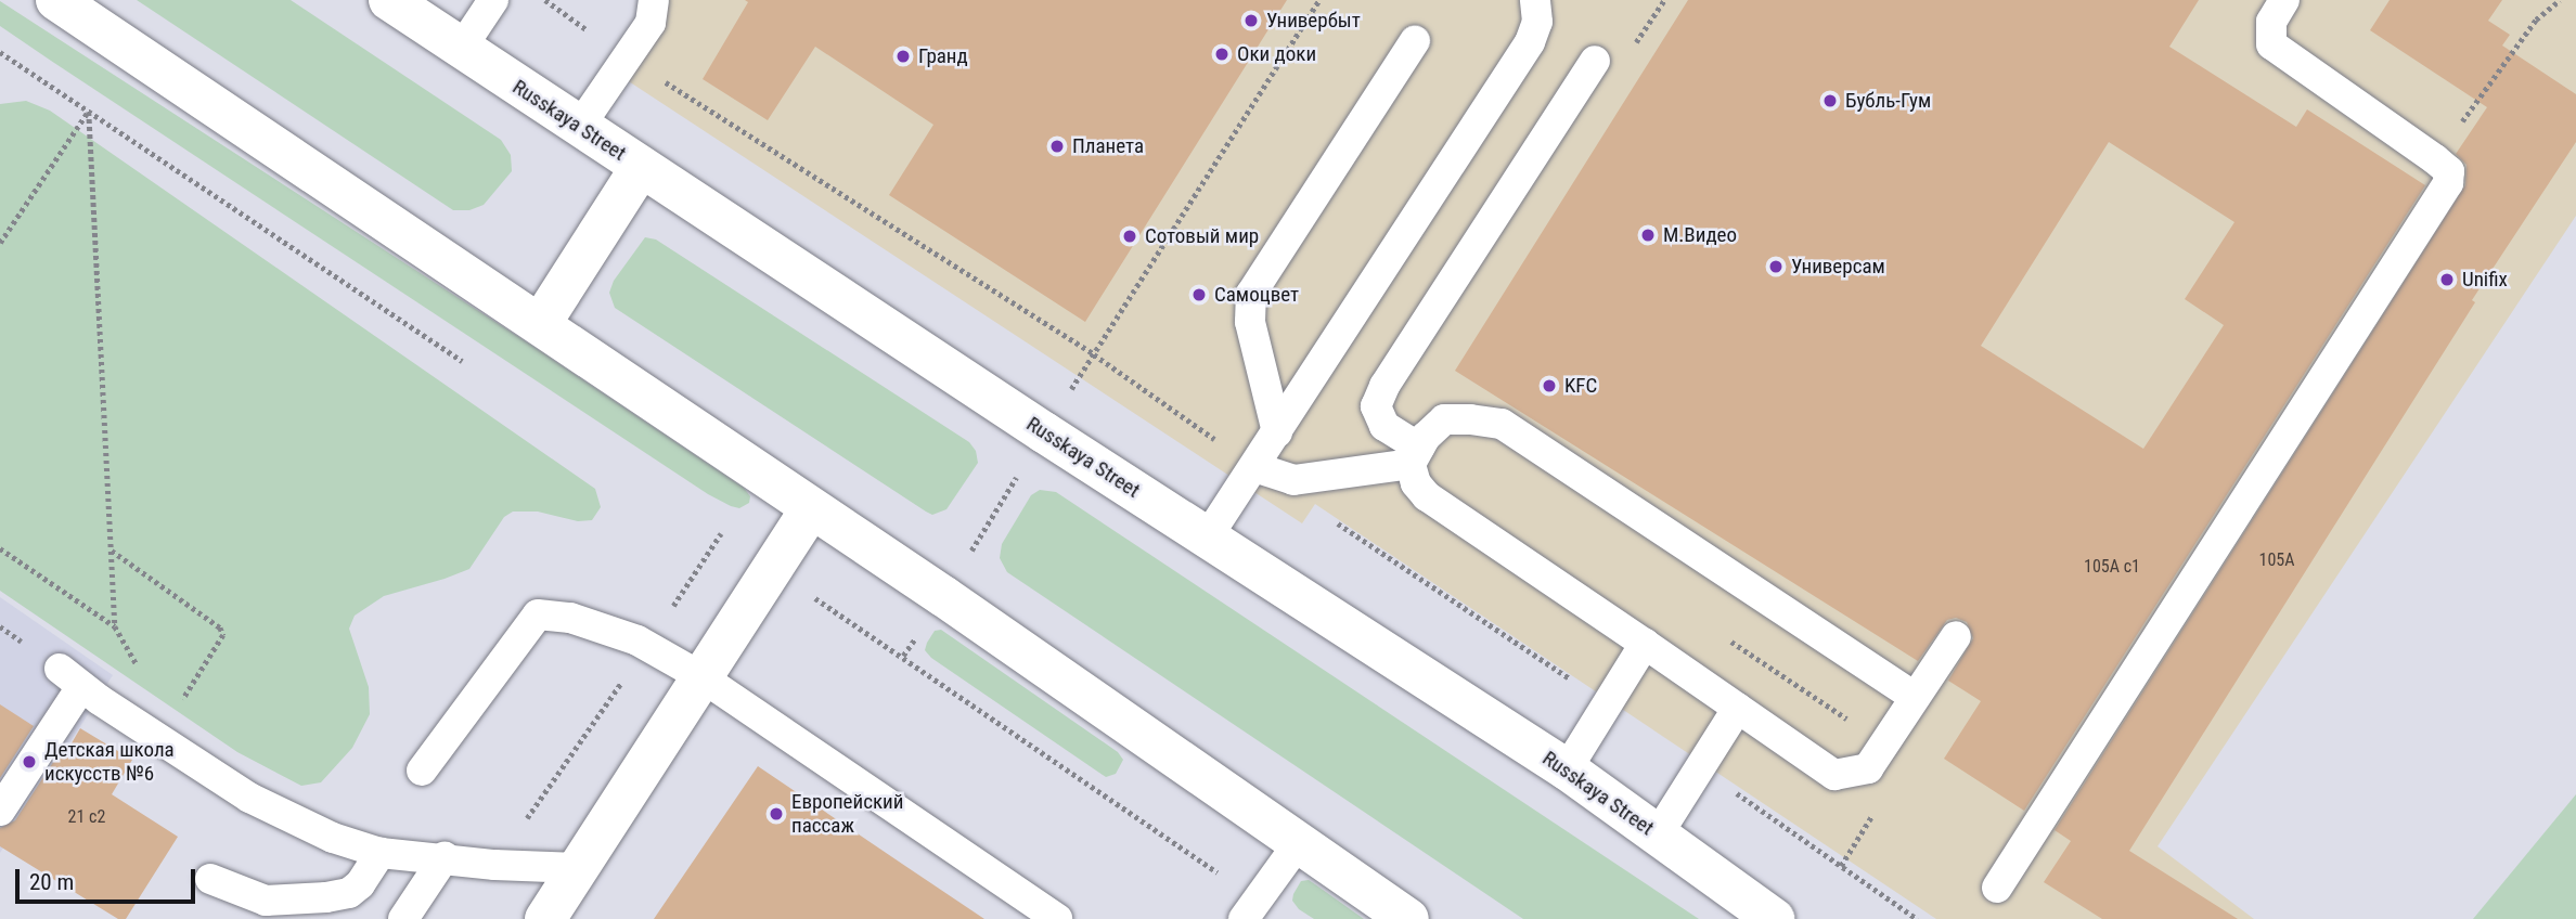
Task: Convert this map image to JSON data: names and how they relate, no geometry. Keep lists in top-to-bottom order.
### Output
{
  "streets": {
    "main road": ["Russkaya Street"]
  },
  "places": [
    "Универбыт",
    "Оки доки",
    "Гранд",
    "Бубль-Гум",
    "Планета",
    "М.Видео",
    "Сотовый мир",
    "Универсам",
    "Unifix",
    "Самоцвет",
    "KFC",
    "Детская школа искусств №6",
    "Европейский пассаж"
  ],
  "house_numbers": ["105А", "105А с1", "21 с2"],
  "scale_bar": "20 m"
}
